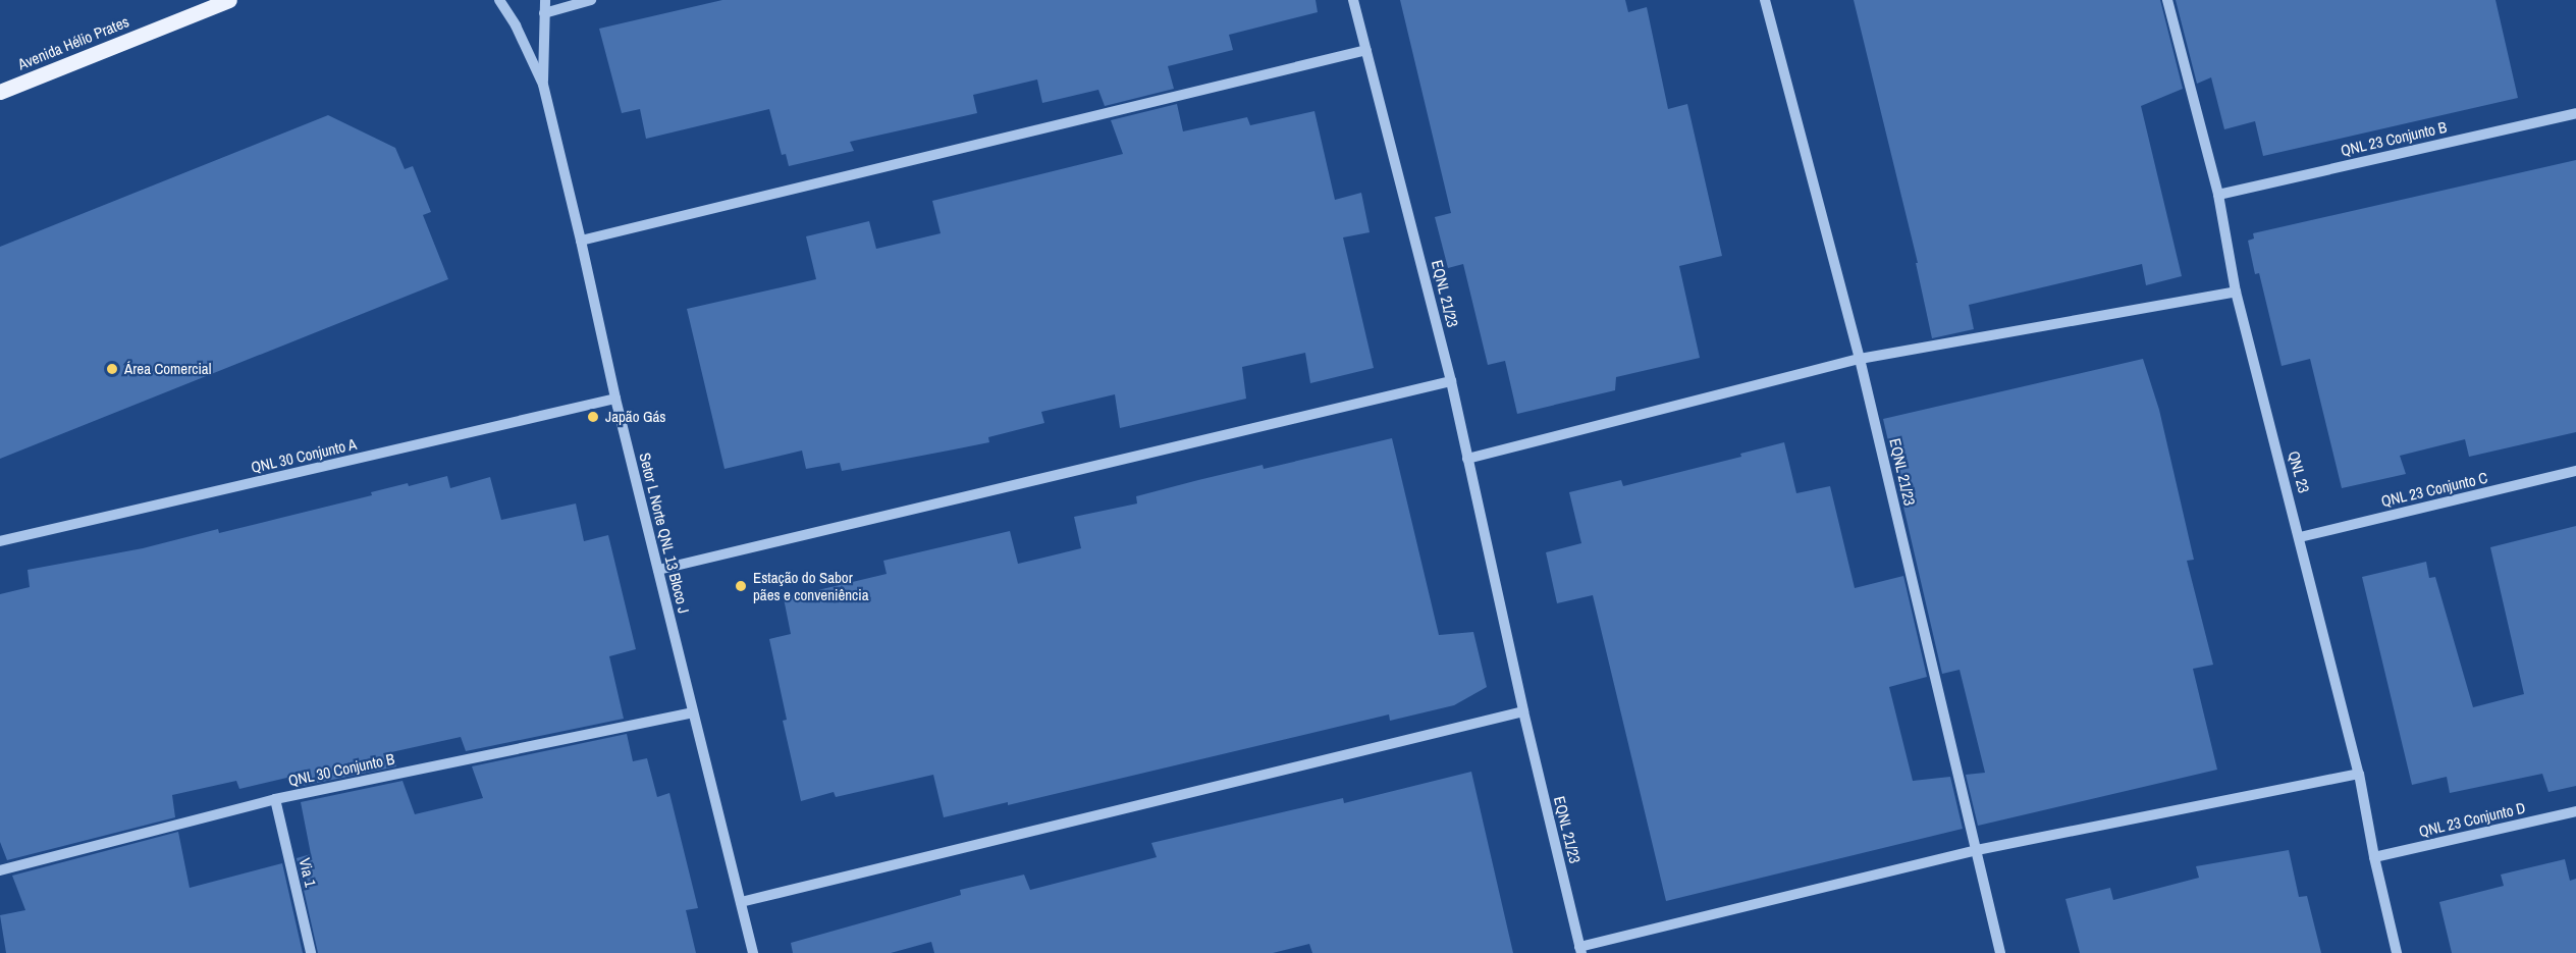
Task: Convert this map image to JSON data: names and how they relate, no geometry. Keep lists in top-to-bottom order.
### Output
{
  "streets": {
    "main road": ["Avenida Hélio Prates"],
    "street": [
      "QNL 23 Conjunto B",
      "EQNL 21/23",
      "QNL 30 Conjunto A",
      "QNL 23",
      "QNL 23 Conjunto C",
      "Setor L Norte QNL 13 Bloco J",
      "QNL 30 Conjunto B",
      "QNL 23 Conjunto D",
      "Via 1"
    ]
  },
  "crossings": [
    ["QNL 23 Conjunto B", "QNL 23"],
    ["QNL 30 Conjunto A", "Setor L Norte QNL 13 Bloco J"],
    ["QNL 23", "QNL 23 Conjunto C"],
    ["QNL 23", "QNL 23 Conjunto D"],
    ["Setor L Norte QNL 13 Bloco J", "QNL 30 Conjunto B"],
    ["QNL 30 Conjunto B", "Via 1"]
  ],
  "places": ["Área Comercial", "Japão Gás", "Estação do Sabor pães e conveniência"]
}
